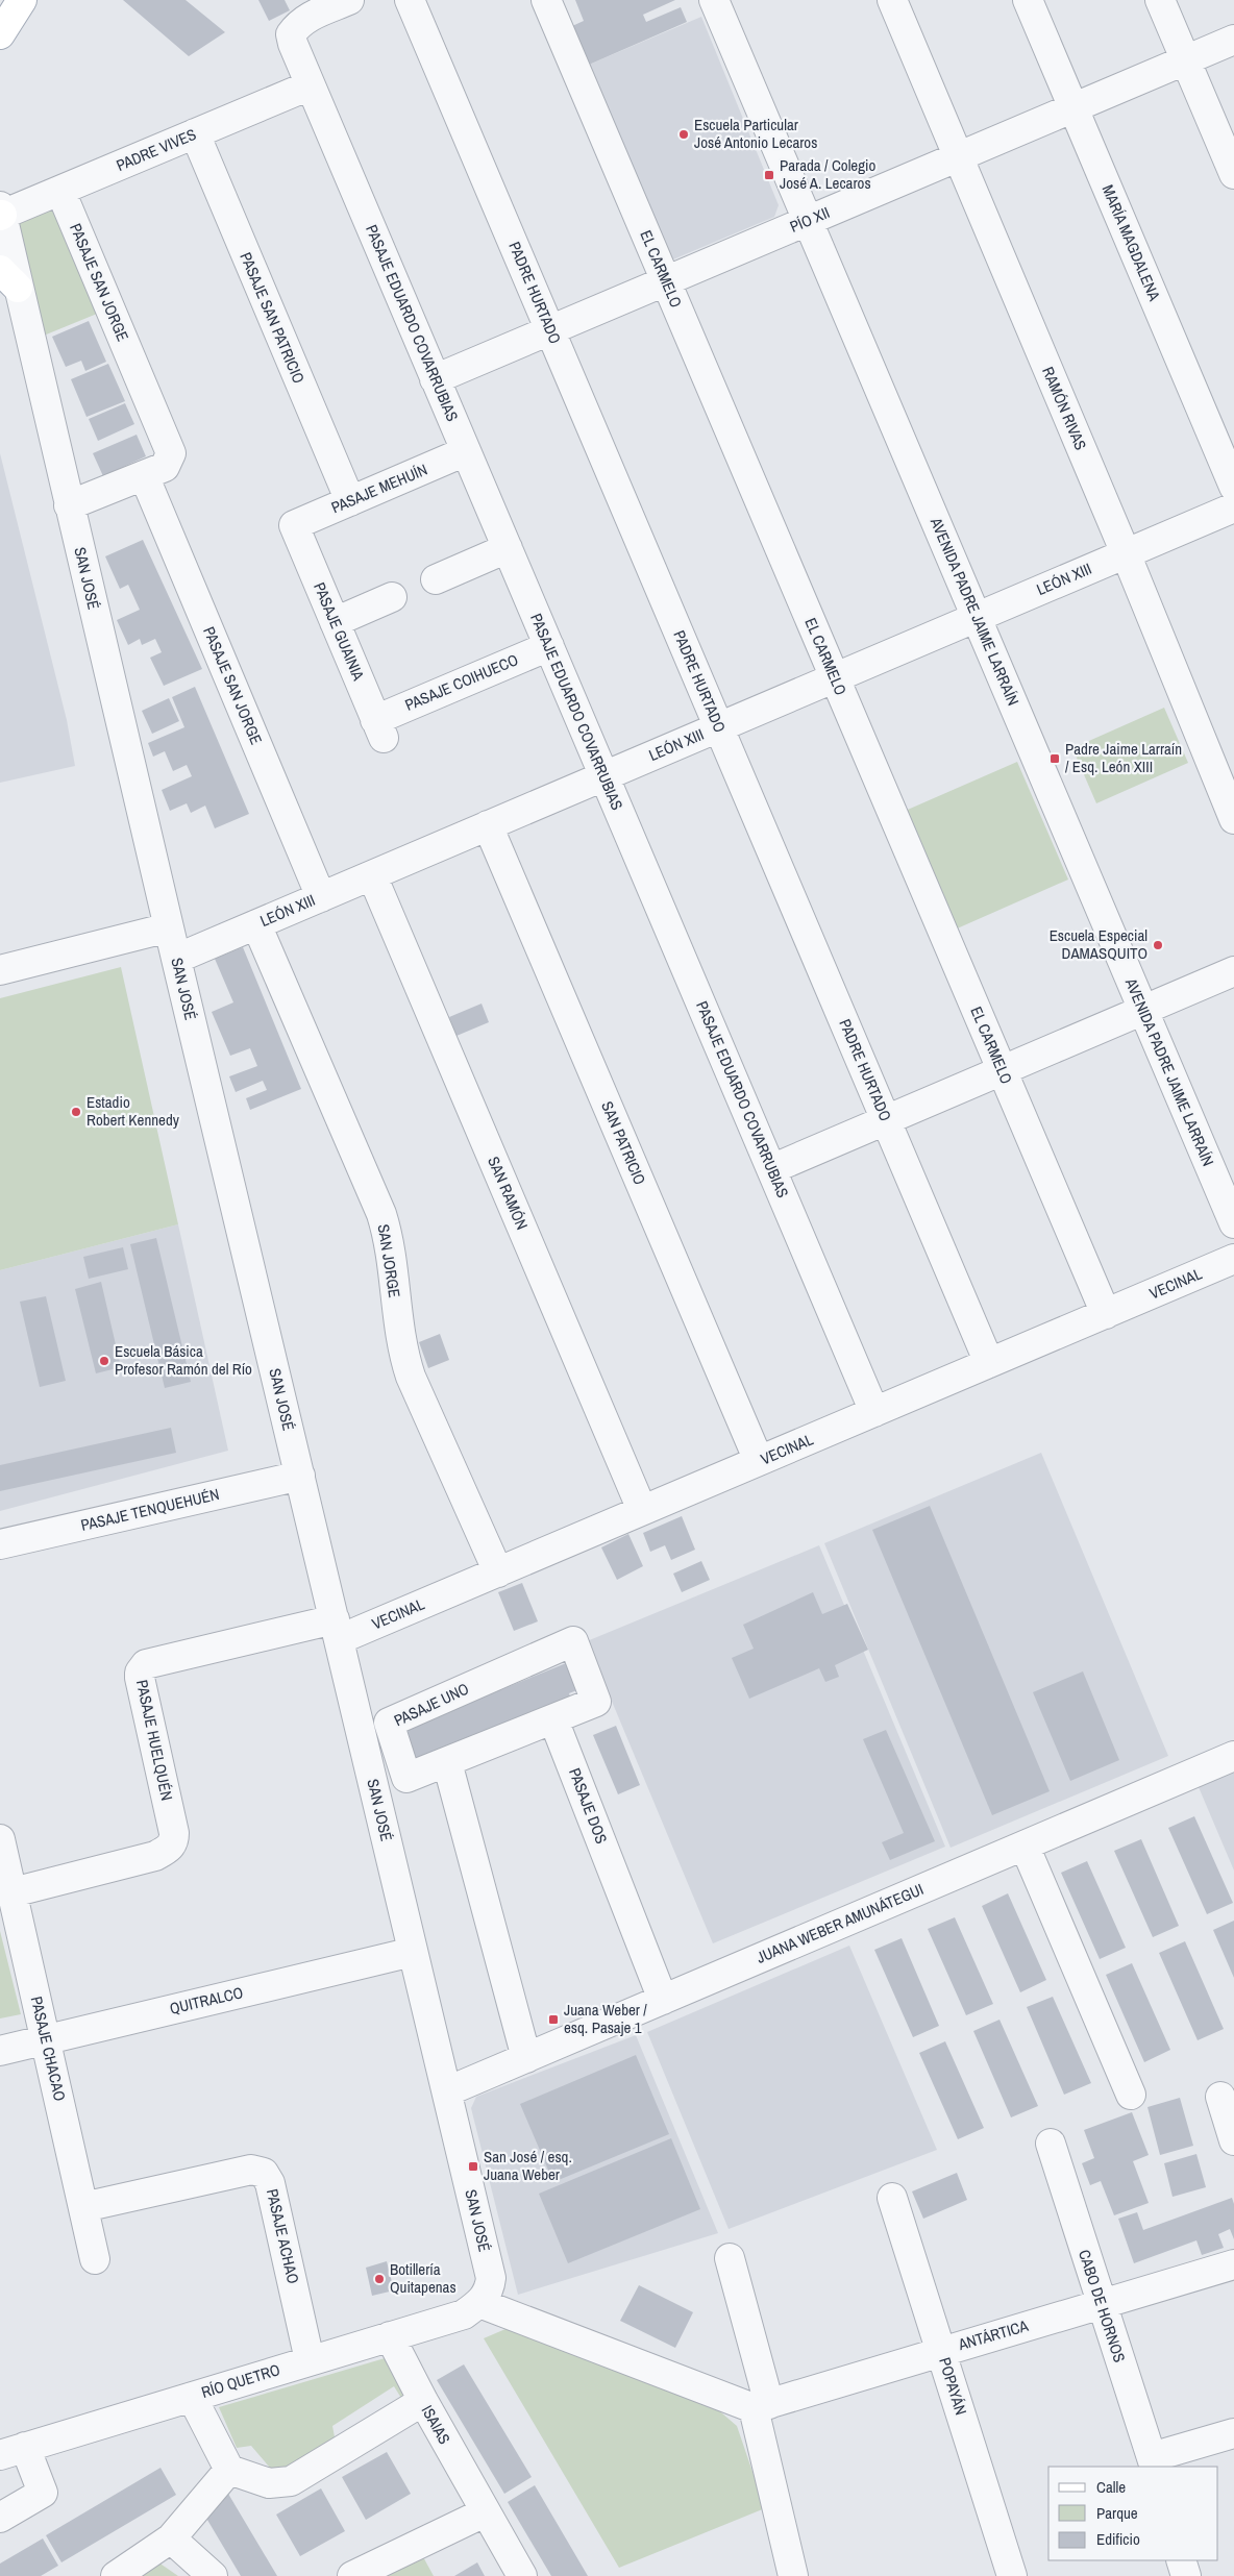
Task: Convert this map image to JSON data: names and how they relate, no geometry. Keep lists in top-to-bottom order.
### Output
{
  "streets": {
    "street": [
      "PADRE VIVES",
      "PÍO XII",
      "MARÍA MAGDALENA",
      "EL CARMELO",
      "PASAJE SAN JORGE",
      "PADRE HURTADO",
      "PASAJE SAN PATRICIO",
      "PASAJE EDUARDO COVARRUBIAS",
      "RAMÓN RIVAS",
      "PASAJE MEHUÍN",
      "SAN JOSÉ",
      "LEÓN XIII",
      "AVENIDA PADRE JAIME LARRAÍN",
      "PASAJE GUAINIA",
      "PASAJE COIHUECO",
      "SAN PATRICIO",
      "SAN RAMÓN",
      "SAN JORGE",
      "VECINAL",
      "PASAJE TENQUEHUÉN",
      "PASAJE UNO",
      "PASAJE HUELQUÉN",
      "PASAJE DOS",
      "JUANA WEBER AMUNÁTEGUI",
      "QUITRALCO",
      "PASAJE CHACAO",
      "PASAJE ACHAO",
      "CABO DE HORNOS",
      "ANTÁRTICA",
      "RÍO QUETRO",
      "POPAYÁN",
      "ISAIAS"
    ]
  },
  "crossings": [
    ["PADRE VIVES", "PASAJE SAN JORGE"],
    ["PADRE VIVES", "PASAJE SAN PATRICIO"],
    ["PADRE VIVES", "PASAJE EDUARDO COVARRUBIAS"],
    ["PADRE VIVES", "SAN JOSÉ"],
    ["PÍO XII", "MARÍA MAGDALENA"],
    ["PÍO XII", "EL CARMELO"],
    ["PÍO XII", "PADRE HURTADO"],
    ["PÍO XII", "PASAJE EDUARDO COVARRUBIAS"],
    ["PÍO XII", "RAMÓN RIVAS"],
    ["PÍO XII", "AVENIDA PADRE JAIME LARRAÍN"],
    ["EL CARMELO", "LEÓN XIII"],
    ["EL CARMELO", "VECINAL"],
    ["PASAJE SAN JORGE", "SAN JOSÉ"],
    ["PASAJE SAN JORGE", "LEÓN XIII"],
    ["PADRE HURTADO", "LEÓN XIII"],
    ["PADRE HURTADO", "VECINAL"],
    ["PASAJE SAN PATRICIO", "PASAJE MEHUÍN"],
    ["PASAJE EDUARDO COVARRUBIAS", "PASAJE MEHUÍN"],
    ["PASAJE EDUARDO COVARRUBIAS", "LEÓN XIII"],
    ["PASAJE EDUARDO COVARRUBIAS", "PASAJE COIHUECO"],
    ["PASAJE EDUARDO COVARRUBIAS", "VECINAL"],
    ["RAMÓN RIVAS", "LEÓN XIII"],
    ["PASAJE MEHUÍN", "PASAJE GUAINIA"],
    ["SAN JOSÉ", "LEÓN XIII"],
    ["SAN JOSÉ", "VECINAL"],
    ["SAN JOSÉ", "PASAJE TENQUEHUÉN"],
    ["SAN JOSÉ", "PASAJE HUELQUÉN"],
    ["SAN JOSÉ", "JUANA WEBER AMUNÁTEGUI"],
    ["SAN JOSÉ", "QUITRALCO"],
    ["SAN JOSÉ", "RÍO QUETRO"],
    ["LEÓN XIII", "AVENIDA PADRE JAIME LARRAÍN"],
    ["LEÓN XIII", "SAN PATRICIO"],
    ["LEÓN XIII", "SAN RAMÓN"],
    ["LEÓN XIII", "SAN JORGE"],
    ["PASAJE GUAINIA", "PASAJE COIHUECO"],
    ["SAN PATRICIO", "VECINAL"],
    ["SAN RAMÓN", "VECINAL"],
    ["SAN JORGE", "VECINAL"],
    ["VECINAL", "PASAJE HUELQUÉN"],
    ["PASAJE UNO", "PASAJE DOS"],
    ["PASAJE HUELQUÉN", "PASAJE CHACAO"],
    ["PASAJE DOS", "JUANA WEBER AMUNÁTEGUI"],
    ["QUITRALCO", "PASAJE CHACAO"],
    ["PASAJE CHACAO", "PASAJE ACHAO"],
    ["PASAJE ACHAO", "RÍO QUETRO"],
    ["CABO DE HORNOS", "ANTÁRTICA"],
    ["ANTÁRTICA", "POPAYÁN"],
    ["RÍO QUETRO", "ISAIAS"]
  ],
  "places": {
    "other": [
      "Escuela Particular José Antonio Lecaros",
      "Escuela Especial DAMASQUITO",
      "Estadio Robert Kennedy",
      "Escuela Básica Profesor Ramón del Río",
      "Botillería Quitapenas"
    ],
    "transit": [
      "Parada / Colegio José A. Lecaros",
      "Padre Jaime Larraín / Esq. León XIII",
      "Juana Weber / esq. Pasaje 1",
      "San José / esq. Juana Weber"
    ]
  },
  "legend": ["Calle", "Parque", "Edificio"]
}
